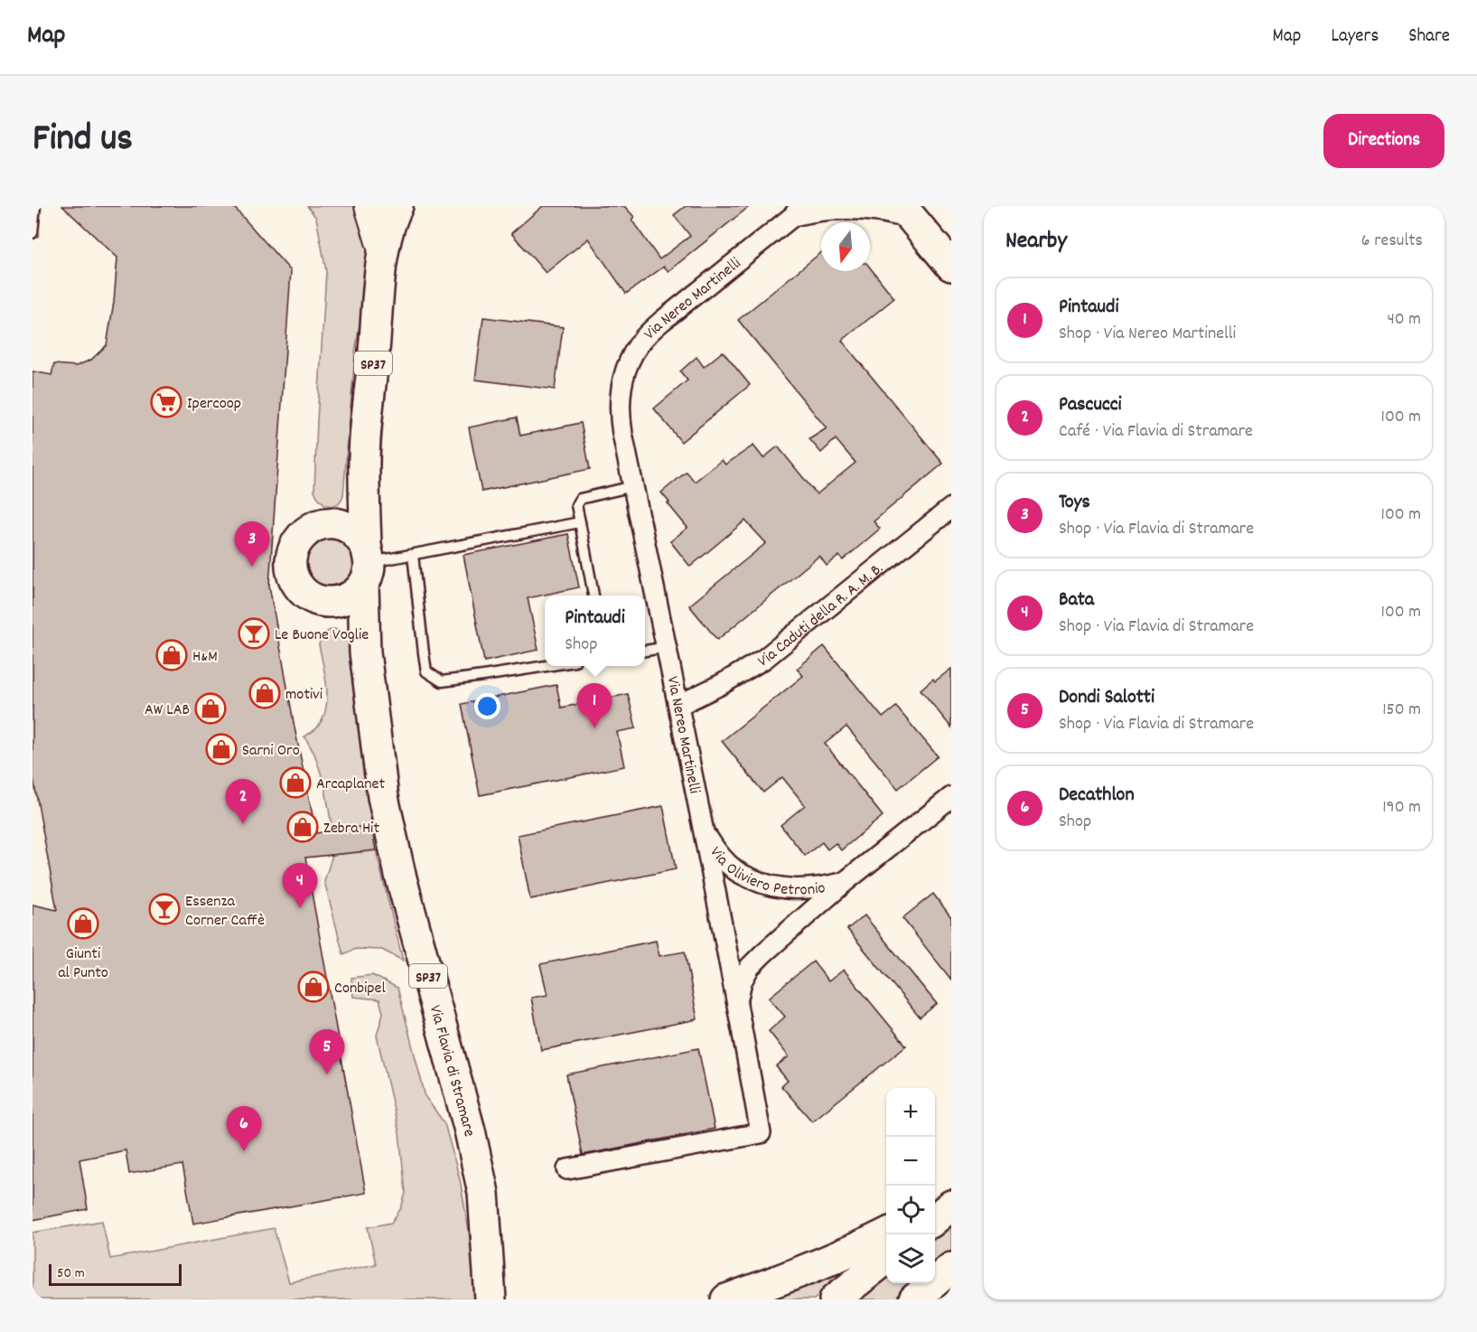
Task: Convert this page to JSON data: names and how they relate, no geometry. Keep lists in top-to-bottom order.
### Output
{
  "streets": {
    "main road": ["SP37", "Via Flavia di Stramare"],
    "street": ["Via Nereo Martinelli", "Via Caduti della R. A. M. B.", "Via Oliviero Petronio"]
  },
  "crossings": [
    ["Via Nereo Martinelli", "Via Caduti della R. A. M. B."],
    ["Via Nereo Martinelli", "Via Oliviero Petronio"]
  ],
  "places": {
    "supermarket": ["Ipercoop"],
    "bar": ["Le Buone Voglie", "Essenza Corner Caffè"],
    "shop": [
      "H&M",
      "motivi",
      "AW LAB",
      "Sarni Oro",
      "Arcaplanet",
      "Zebra Hit",
      "Giunti al Punto",
      "Conbipel"
    ]
  },
  "scale_bar": "50 m",
  "north": "bottom",
  "page": {
    "header": "Map",
    "nav": ["Map", "Layers", "Share"],
    "title": "Find us",
    "buttons": "Directions",
    "heading": ["Nearby", "6 results"],
    "list": [
      {
        "mark": "1",
        "name": "Pintaudi",
        "note": "Shop · Via Nereo Martinelli",
        "value": "40 m"
      },
      {
        "mark": "2",
        "name": "Pascucci",
        "note": "Café · Via Flavia di Stramare",
        "value": "100 m"
      },
      {
        "mark": "3",
        "name": "Toys",
        "note": "Shop · Via Flavia di Stramare",
        "value": "100 m"
      },
      {
        "mark": "4",
        "name": "Bata",
        "note": "Shop · Via Flavia di Stramare",
        "value": "100 m"
      },
      {
        "mark": "5",
        "name": "Dondi Salotti",
        "note": "Shop · Via Flavia di Stramare",
        "value": "150 m"
      },
      {
        "mark": "6",
        "name": "Decathlon",
        "note": "Shop",
        "value": "190 m"
      }
    ],
    "pins": [
      "3",
      "1",
      "2",
      "4",
      "5",
      "6"
    ],
    "popup": ["Pintaudi", "Shop"],
    "map_buttons": ["+", "−"],
    "scale": "50 m"
  }
}
